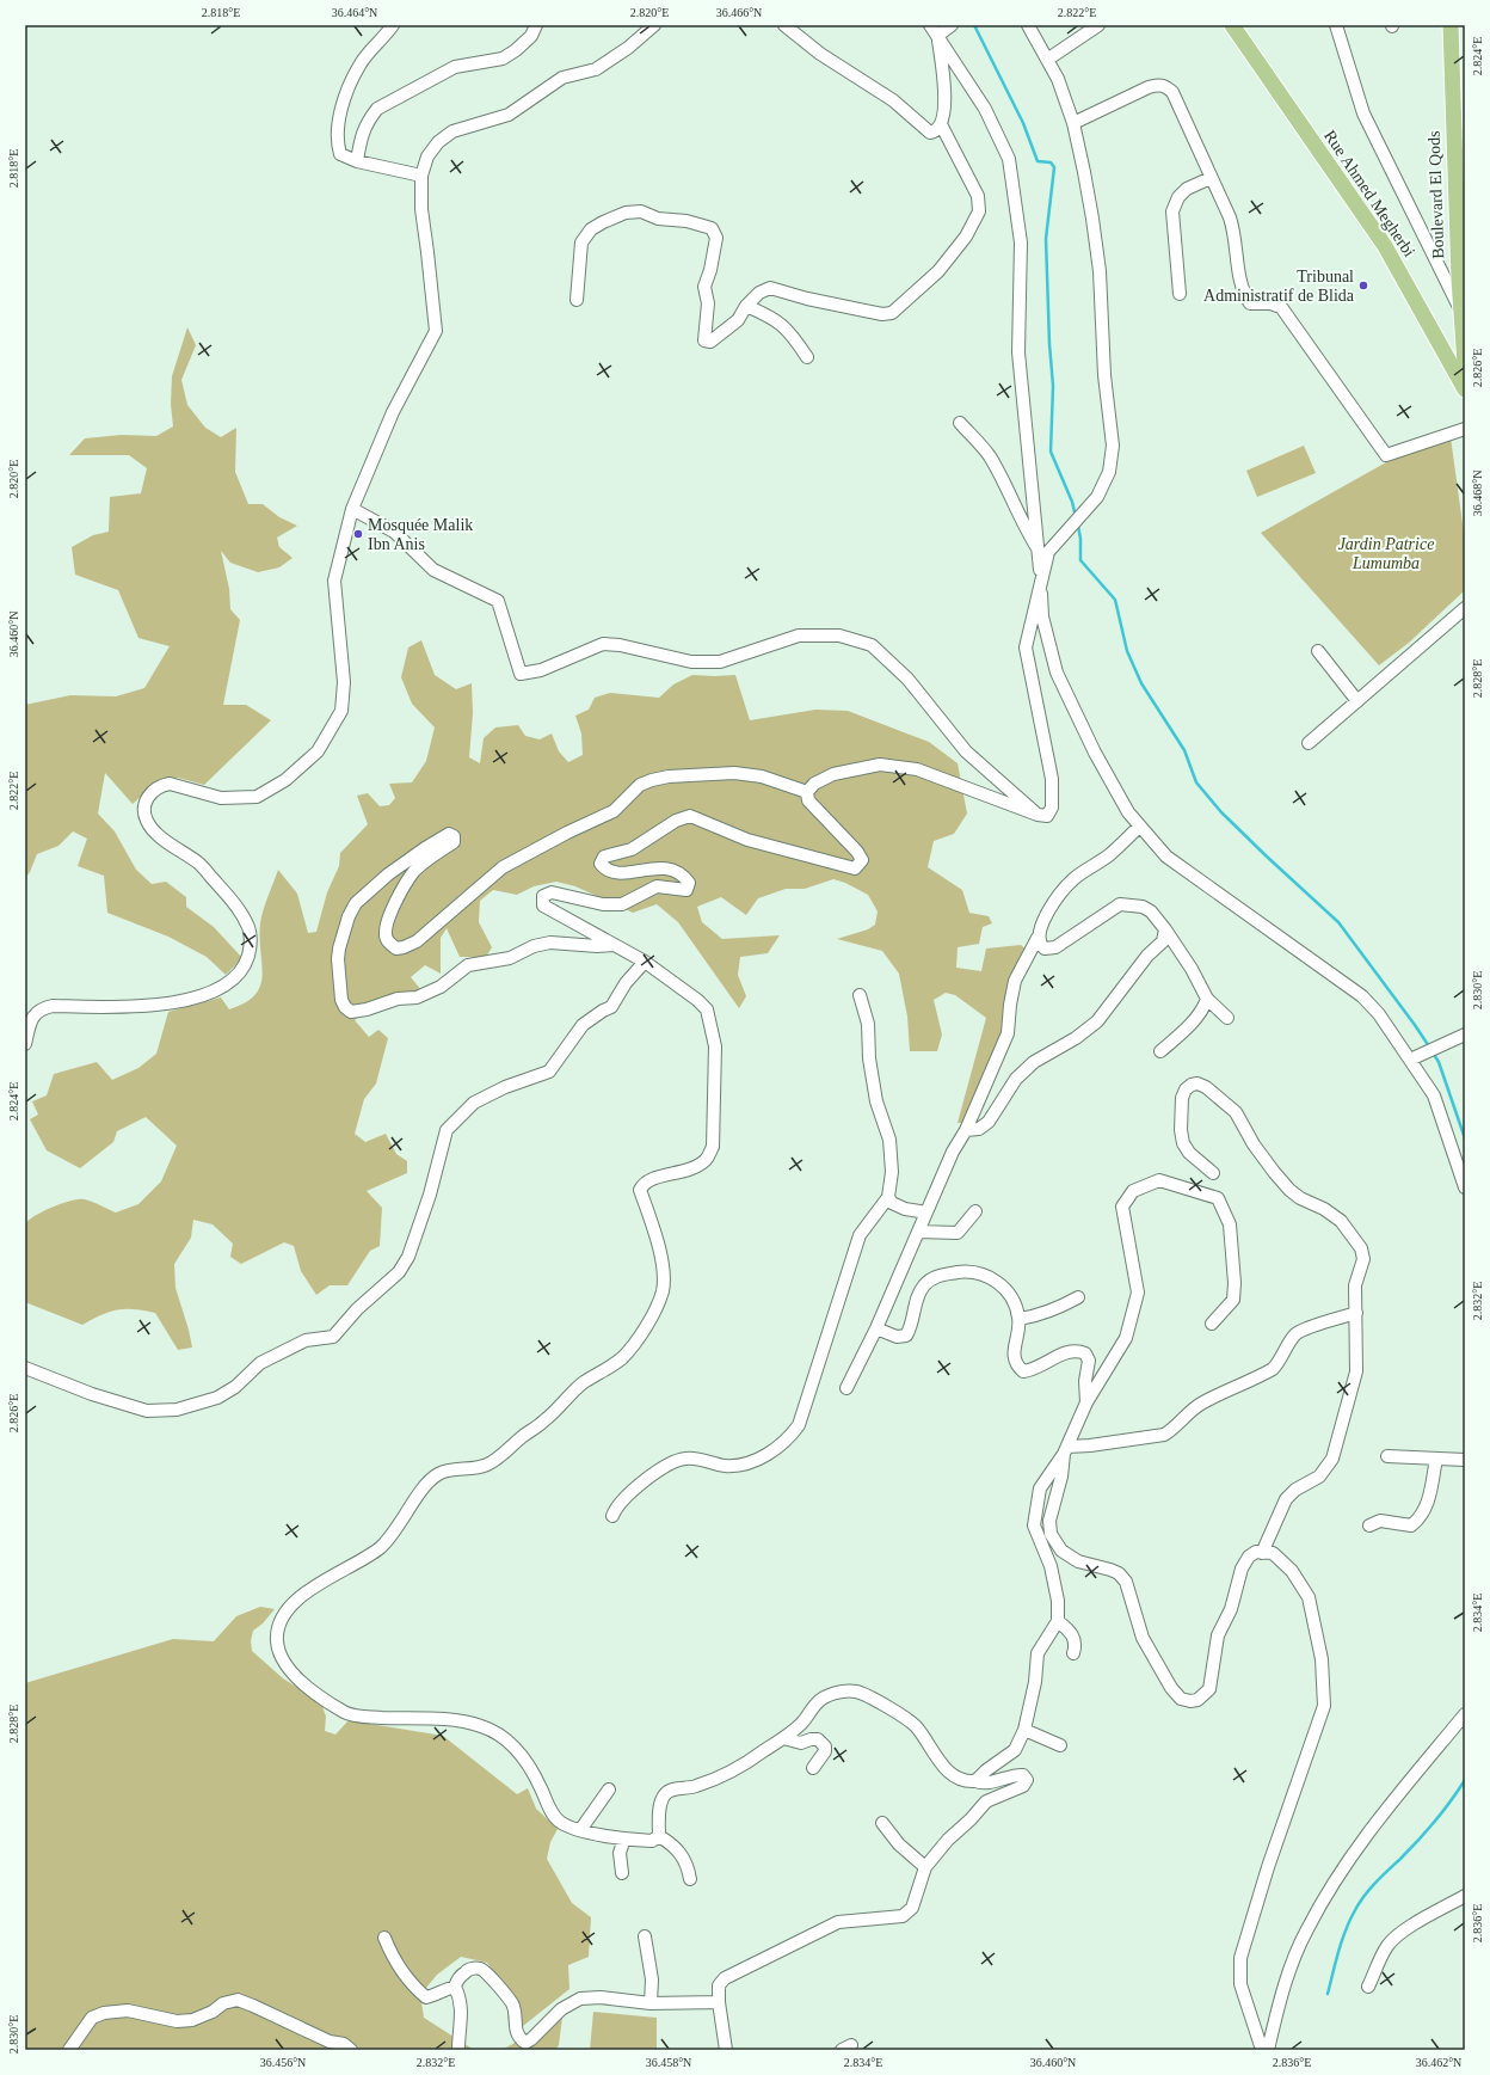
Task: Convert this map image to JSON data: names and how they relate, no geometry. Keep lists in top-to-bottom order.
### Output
{
  "streets": {
    "main road": ["Rue Ahmed Megherbi", "Boulevard El Qods"]
  },
  "parks": ["Jardin Patrice Lumumba"],
  "places": ["Tribunal Administratif de Blida", "Mosquée Malik Ibn Anis"],
  "coordinates": [
    "2.818°E",
    "36.464°N",
    "2.820°E",
    "36.466°N",
    "2.822°E",
    "2.824°E",
    "2.826°E",
    "36.468°N",
    "36.460°N",
    "2.828°E",
    "2.830°E",
    "2.832°E",
    "2.834°E",
    "2.836°E",
    "36.456°N",
    "36.458°N",
    "36.462°N"
  ]
}
